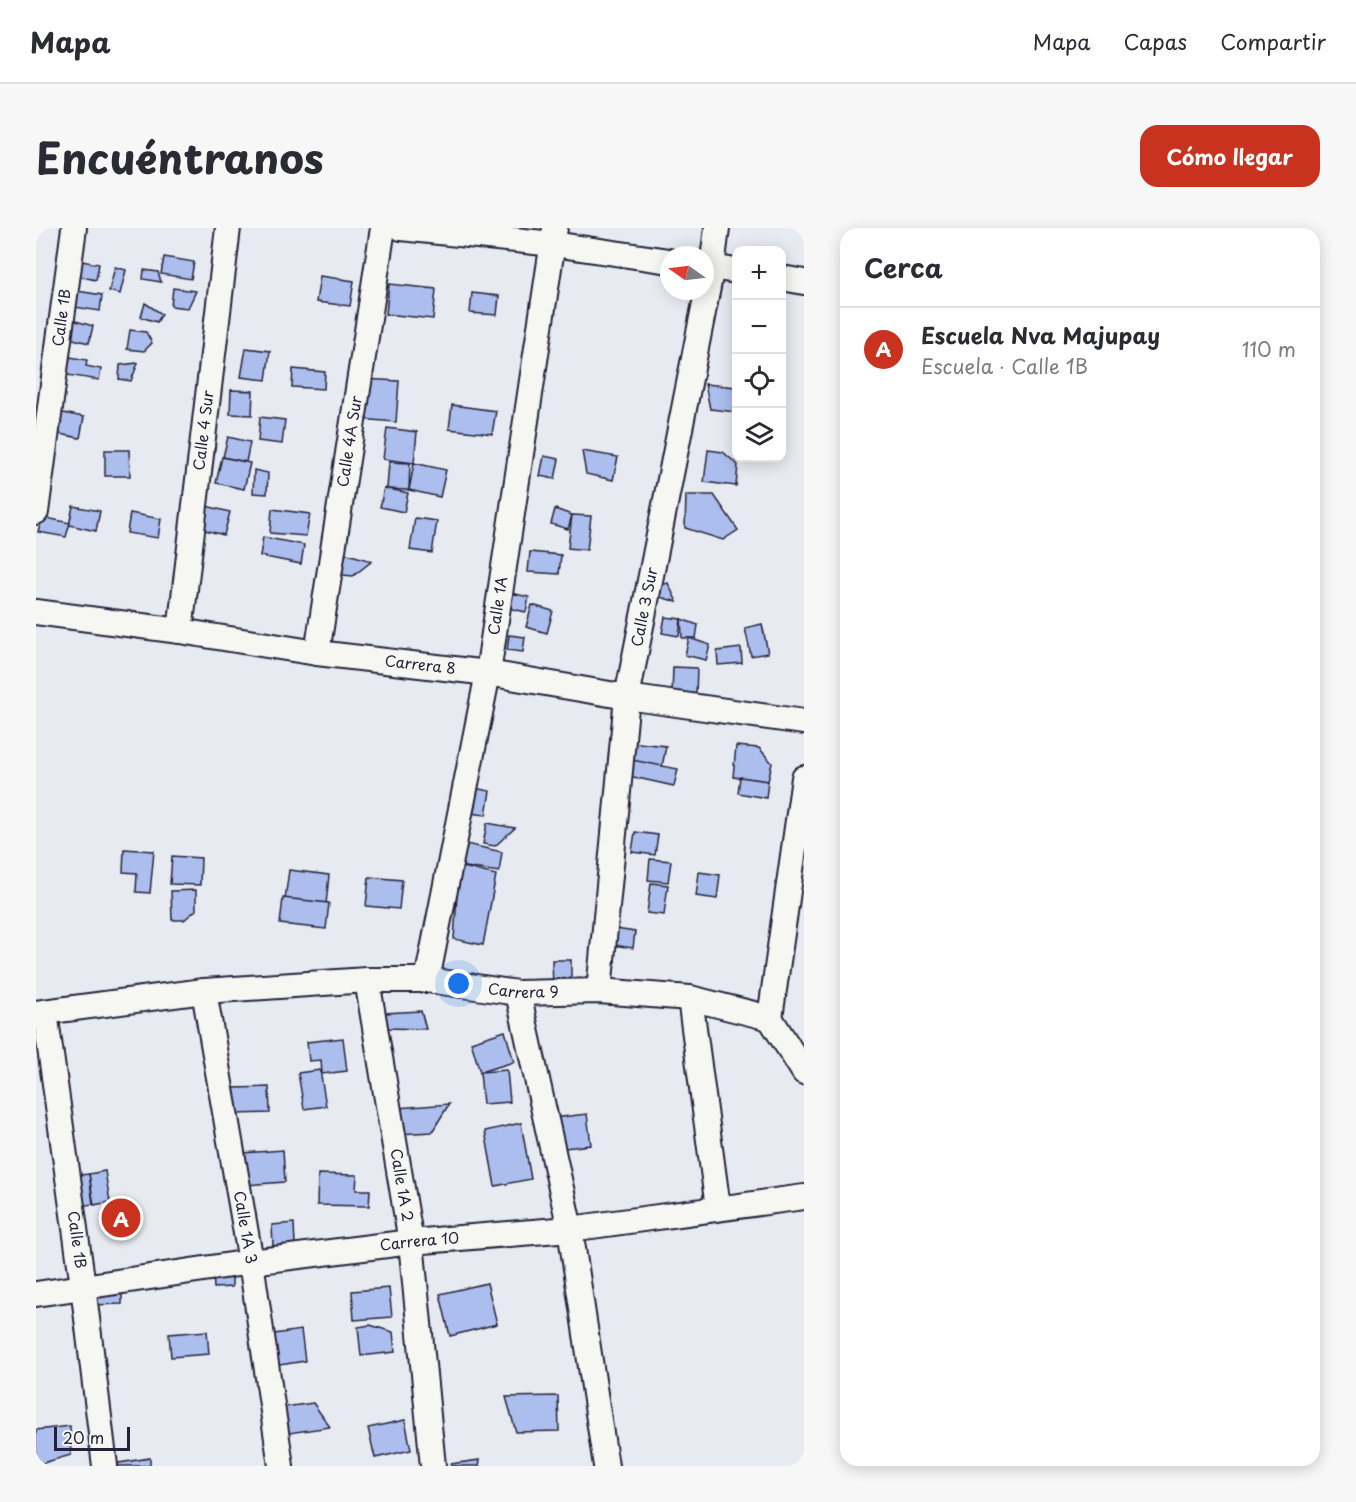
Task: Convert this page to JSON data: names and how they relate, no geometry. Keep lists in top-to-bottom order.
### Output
{
  "streets": {
    "street": [
      "Calle 1B",
      "Calle 4 Sur",
      "Calle 4A Sur",
      "Calle 1A",
      "Calle 3 Sur",
      "Carrera 8",
      "Carrera 9",
      "Calle 1A 2",
      "Calle 1A 3",
      "Carrera 10"
    ]
  },
  "crossings": [
    ["Calle 1B", "Carrera 9"],
    ["Calle 1B", "Carrera 10"],
    ["Calle 4 Sur", "Carrera 8"],
    ["Calle 4A Sur", "Carrera 8"],
    ["Calle 1A", "Carrera 8"],
    ["Calle 1A", "Carrera 9"],
    ["Calle 3 Sur", "Carrera 8"],
    ["Calle 3 Sur", "Carrera 9"],
    ["Carrera 9", "Calle 1A 2"],
    ["Carrera 9", "Calle 1A 3"],
    ["Calle 1A 2", "Carrera 10"],
    ["Calle 1A 3", "Carrera 10"]
  ],
  "scale_bar": "20 m",
  "north": "left",
  "page": {
    "header": "Mapa",
    "nav": ["Mapa", "Capas", "Compartir"],
    "title": "Encuéntranos",
    "buttons": "Cómo llegar",
    "heading": "Cerca",
    "map_buttons": ["+", "−"],
    "list": [
      {
        "mark": "A",
        "name": "Escuela Nva Majupay",
        "note": "Escuela · Calle 1B",
        "value": "110 m"
      }
    ],
    "pins": "A",
    "scale": "20 m"
  }
}
